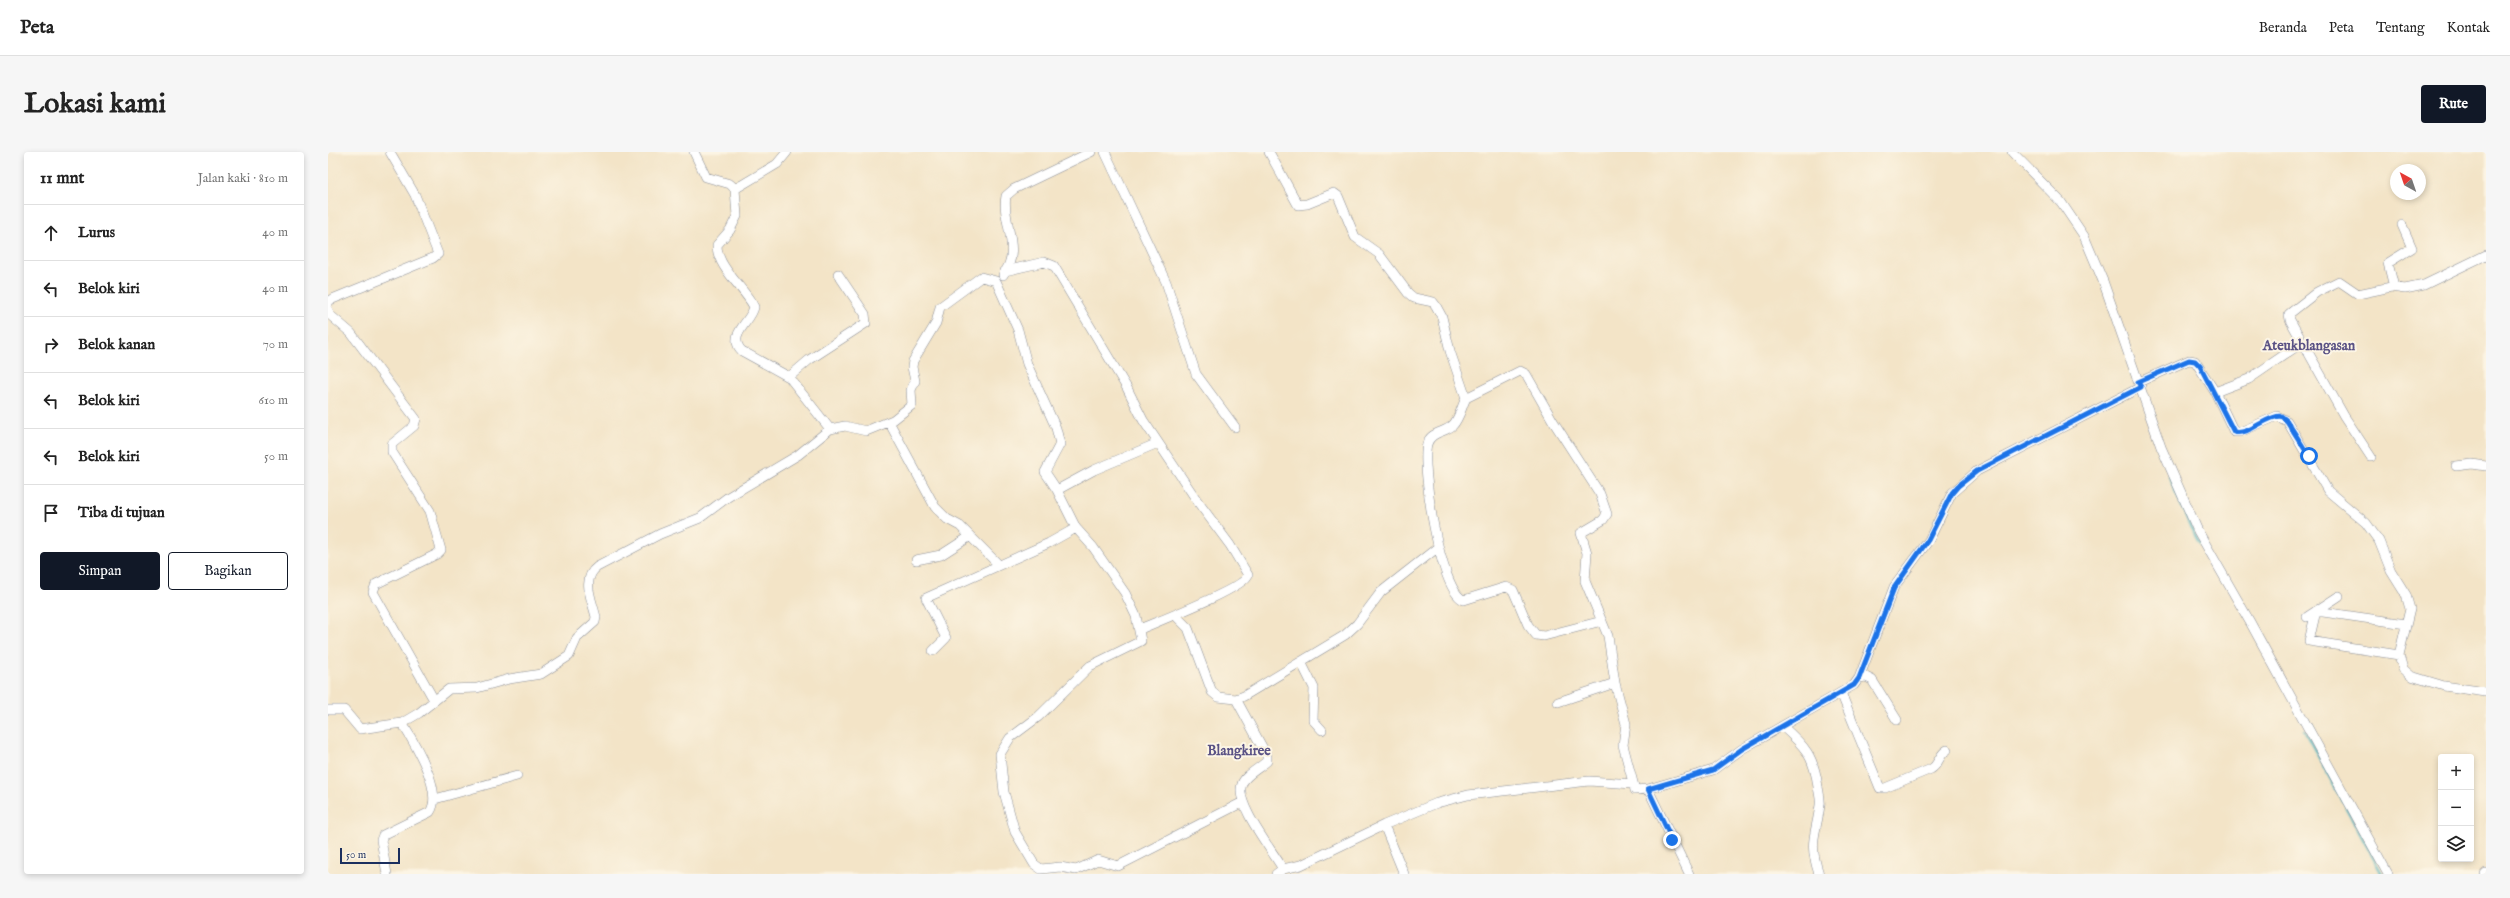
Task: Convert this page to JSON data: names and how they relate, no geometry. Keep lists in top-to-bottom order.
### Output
{
  "districts": ["Ateukblangasan", "Blangkiree"],
  "scale_bar": "50 m",
  "north": "top left",
  "page": {
    "header": "Peta",
    "nav": [
      "Beranda",
      "Peta",
      "Tentang",
      "Kontak"
    ],
    "buttons": [
      "Rute",
      ["Simpan", "Bagikan"]
    ],
    "title": "Lokasi kami",
    "heading": ["11 mnt", "Jalan kaki · 810 m"],
    "list": [
      ["Lurus", "40 m"],
      ["Belok kiri", "40 m"],
      ["Belok kanan", "70 m"],
      ["Belok kiri", "610 m"],
      ["Belok kiri", "50 m"],
      "Tiba di tujuan"
    ],
    "map_buttons": ["+", "−"],
    "scale": "50 m"
  }
}
